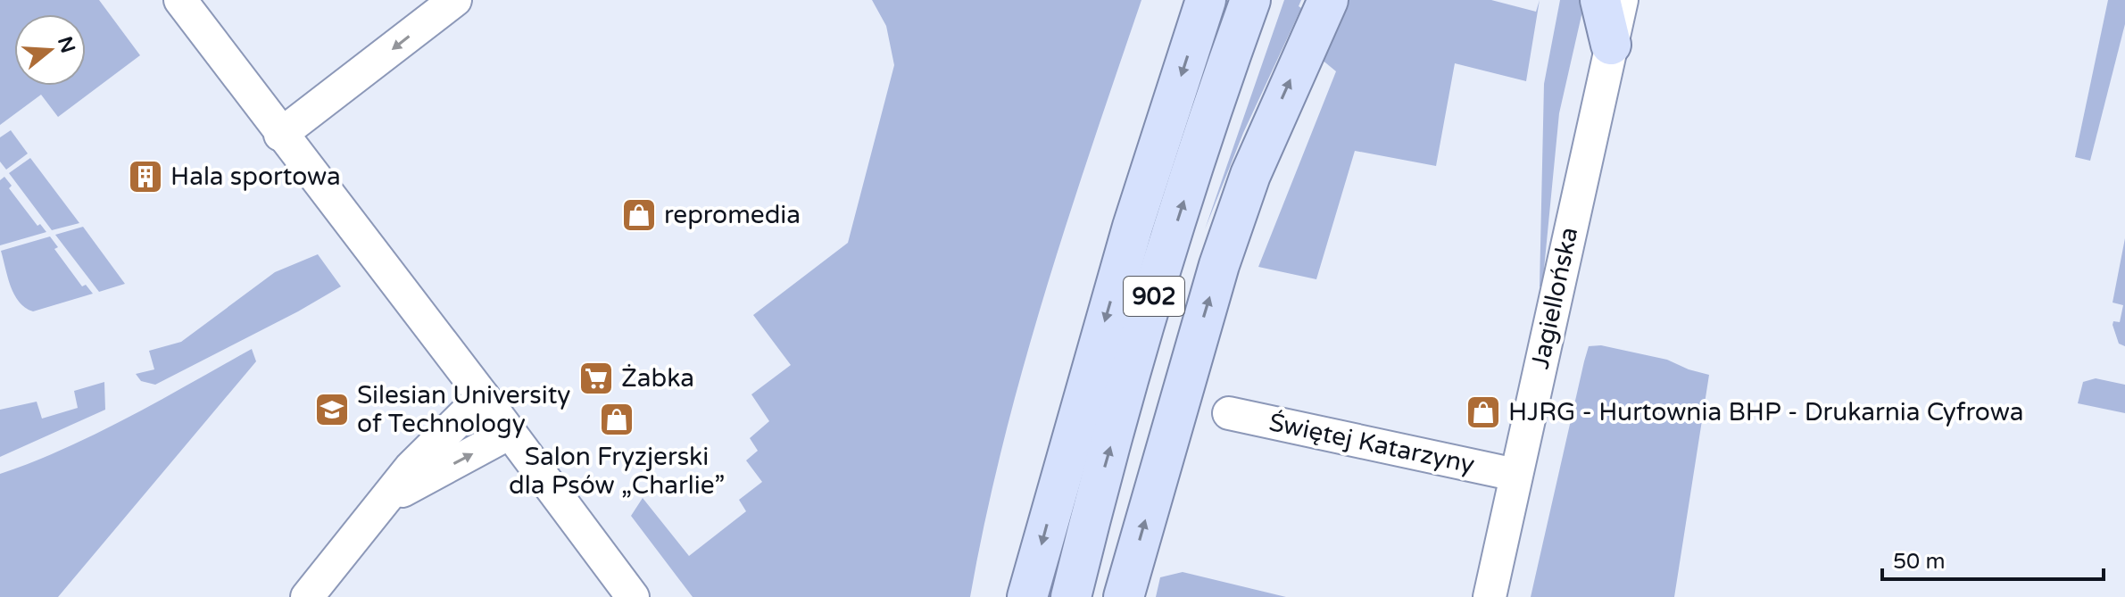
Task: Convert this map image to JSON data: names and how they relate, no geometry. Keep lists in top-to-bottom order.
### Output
{
  "streets": {
    "main road": ["902"],
    "street": ["Jagiellońska", "Świętej Katarzyny"]
  },
  "crossings": [
    ["Jagiellońska", "Świętej Katarzyny"]
  ],
  "places": {
    "building": ["Hala sportowa"],
    "shop": ["repromedia", "HJRG - Hurtownia BHP - Drukarnia Cyfrowa", "Salon Fryzjerski dla Psów „Charlie”"],
    "supermarket": ["Żabka"],
    "school or university": ["Silesian University of Technology"]
  },
  "scale_bar": "50 m",
  "north": "right"
}
